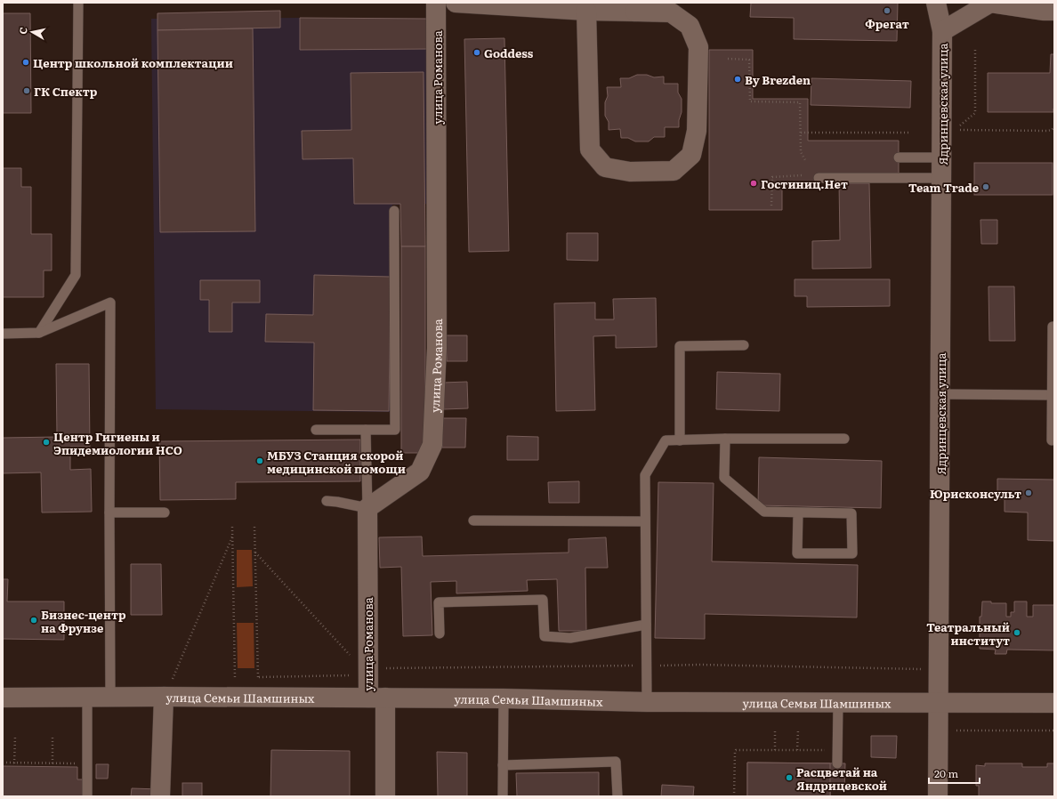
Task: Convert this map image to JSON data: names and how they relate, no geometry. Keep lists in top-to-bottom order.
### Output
{
  "streets": {
    "street": ["улица Романова", "Ядринцевская улица", "улица Семьи Шамшиных"]
  },
  "crossings": [
    ["улица Романова", "улица Семьи Шамшиных"],
    ["Ядринцевская улица", "улица Семьи Шамшиных"]
  ],
  "places": [
    "Фрегат",
    "Goddess",
    "Центр школьной комплектации",
    "By Brezden",
    "ГК Спектр",
    "Гостиниц.Нет",
    "Team Trade",
    "Центр Гигиены и Эпидемиологии НСО",
    "МБУЗ Станция скорой медицинской помощи",
    "Юрисконсульт",
    "Бизнес-центр на Фрунзе",
    "Театральный институт",
    "Расцветай на Яндрицевской"
  ],
  "scale_bar": "20 m",
  "north": "left"
}
